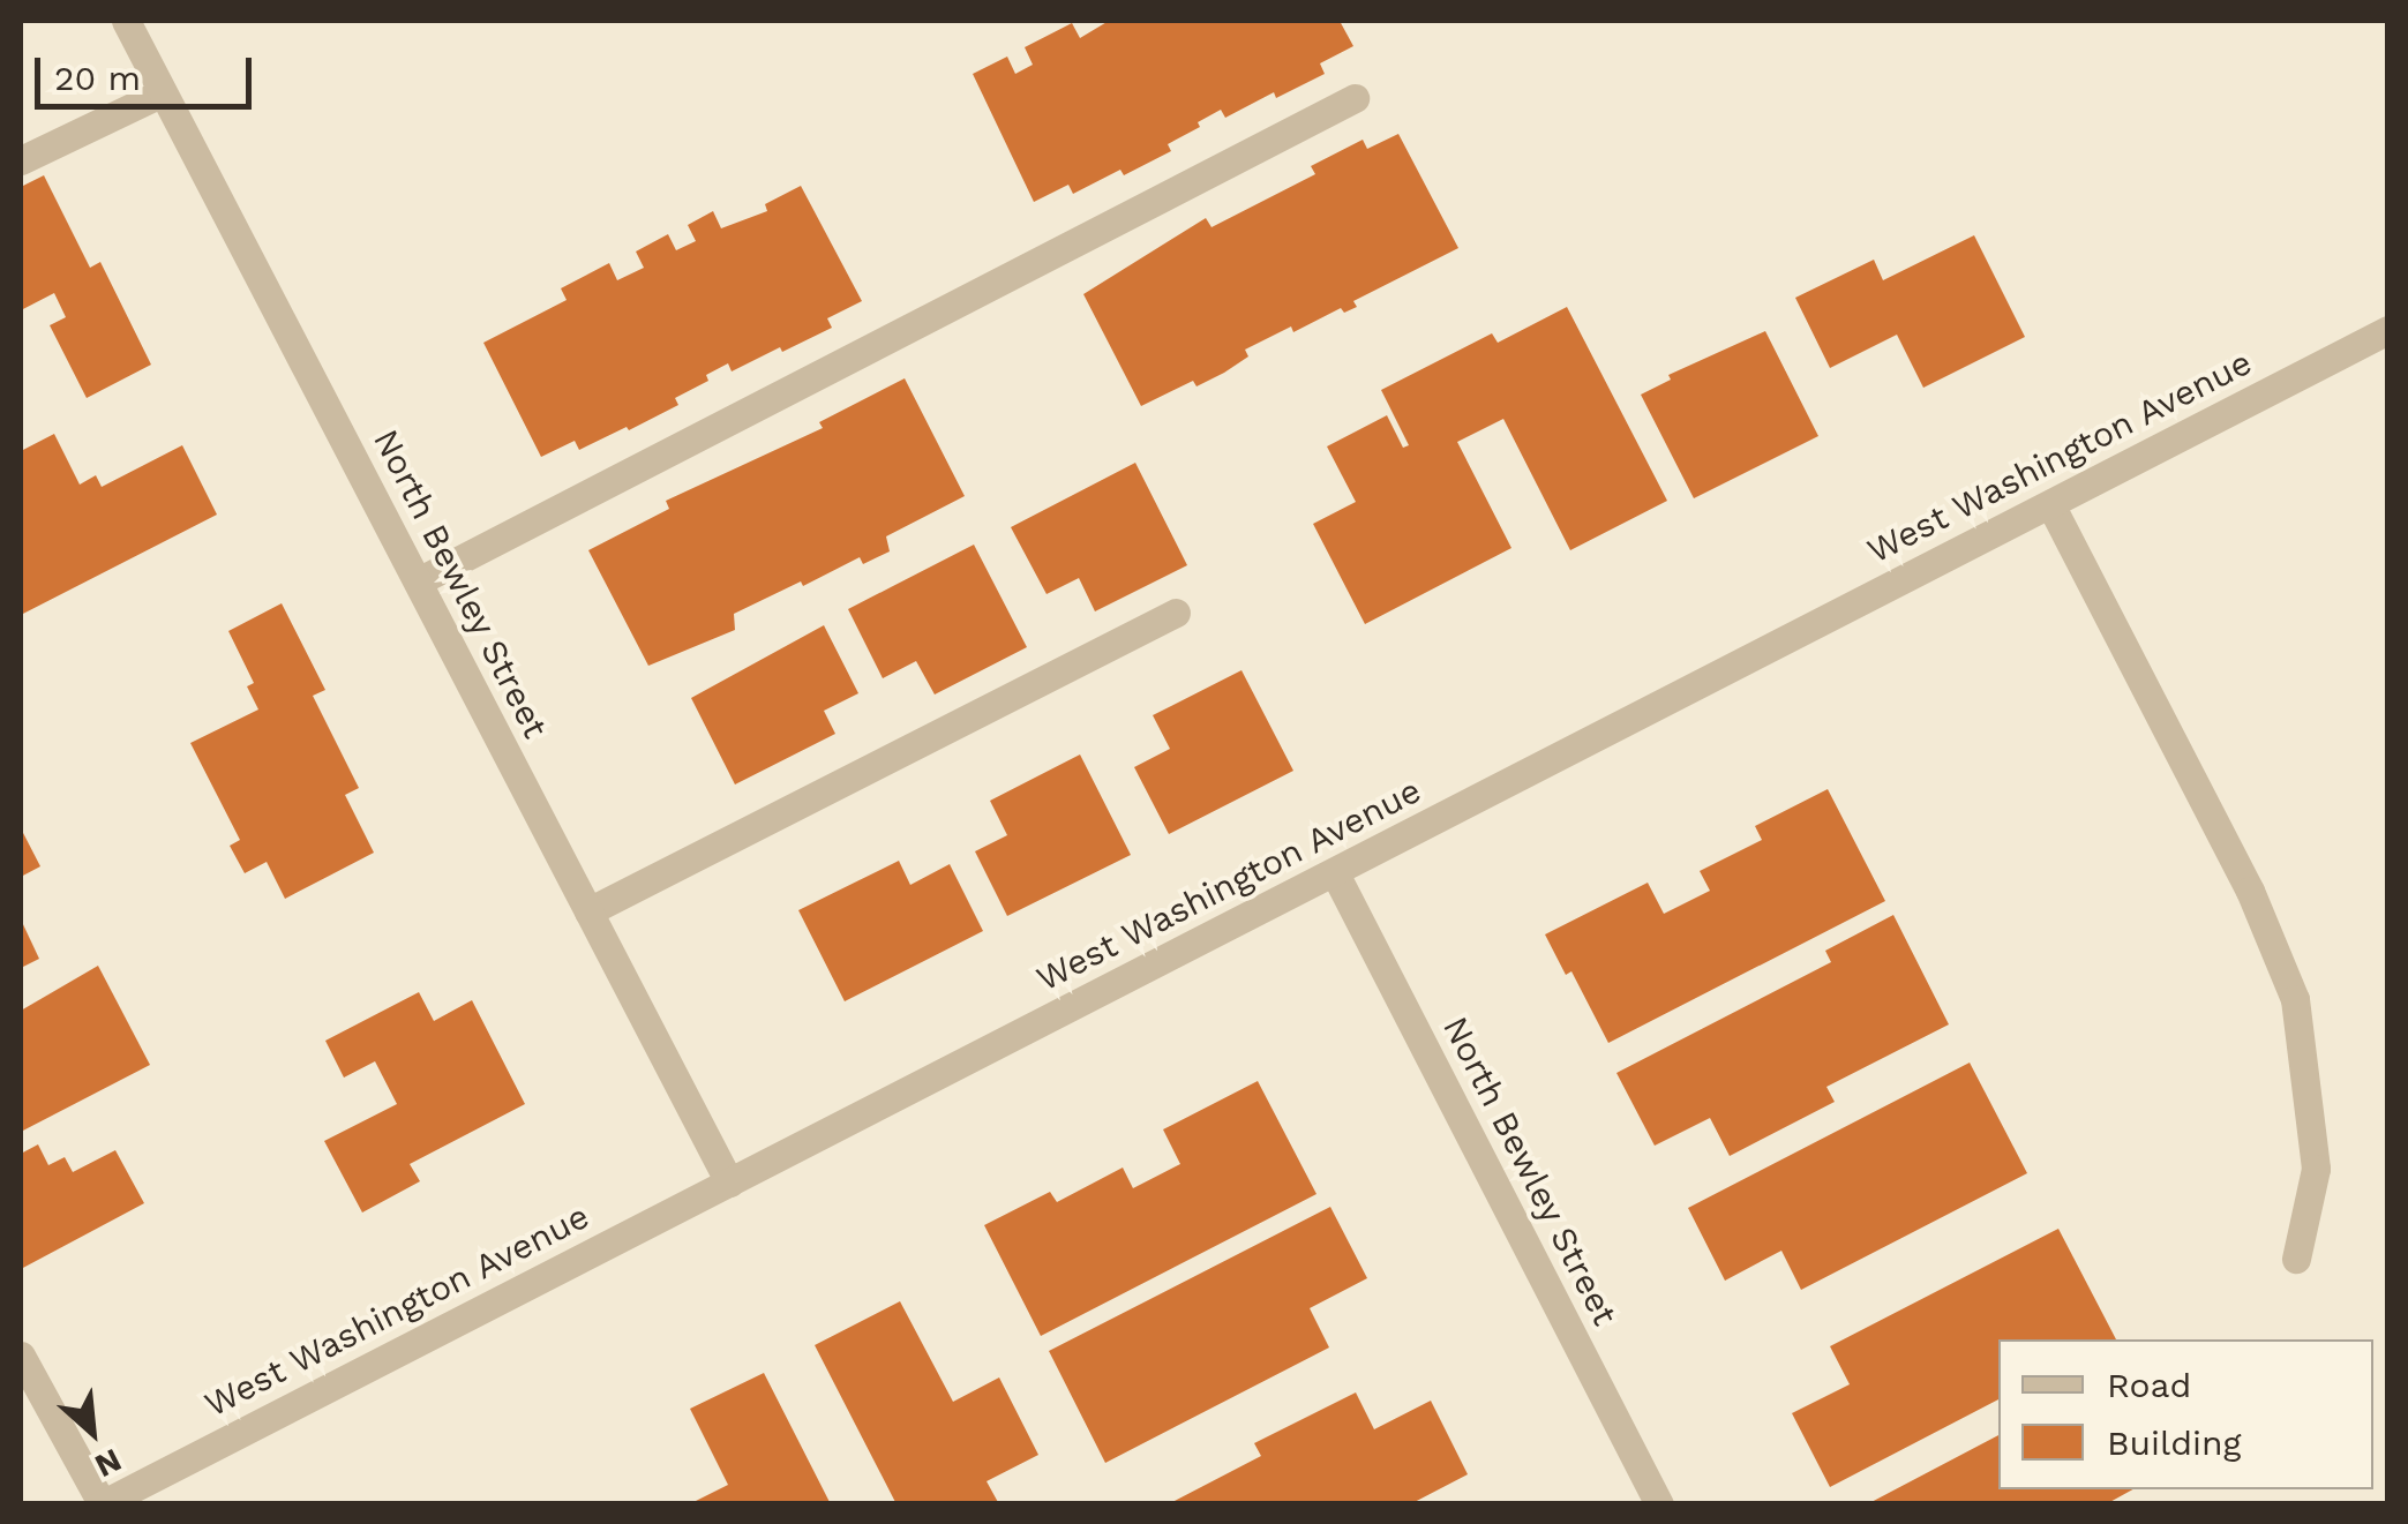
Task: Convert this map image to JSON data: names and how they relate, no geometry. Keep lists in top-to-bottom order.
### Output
{
  "streets": {
    "street": ["West Washington Avenue", "North Bewley Street"]
  },
  "crossings": [
    ["West Washington Avenue", "North Bewley Street"]
  ],
  "legend": ["Road", "Building"],
  "scale_bar": "20 m",
  "north": "bottom right"
}
